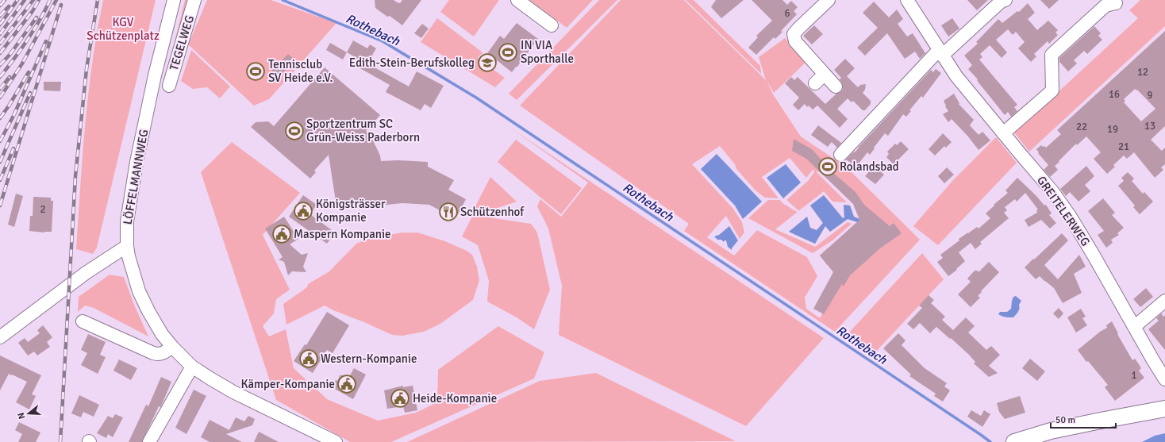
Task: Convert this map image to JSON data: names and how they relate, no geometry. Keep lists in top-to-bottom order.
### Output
{
  "streets": {
    "street": ["TEGELWEG", "LÖFFELMANNWEG", "GREITELERWEG"]
  },
  "water": ["Rothebach"],
  "parks": ["KGV Schützenplatz"],
  "places": {
    "sports": [
      "IN VIA Sporthalle",
      "Tennisclub SV Heide e.V.",
      "Sportzentrum SC Grün-Weiss Paderborn",
      "Rolandsbad"
    ],
    "school or university": ["Edith-Stein-Berufskolleg"],
    "public building": [
      "Königsträsser Kompanie",
      "Maspern Kompanie",
      "Western-Kompanie",
      "Kämper-Kompanie",
      "Heide-Kompanie"
    ],
    "restaurant": ["Schützenhof"]
  },
  "house_numbers": [
    "6",
    "12",
    "16",
    "9",
    "13",
    "22",
    "19",
    "21",
    "2",
    "1"
  ],
  "scale_bar": "50 m",
  "north": "left"
}
